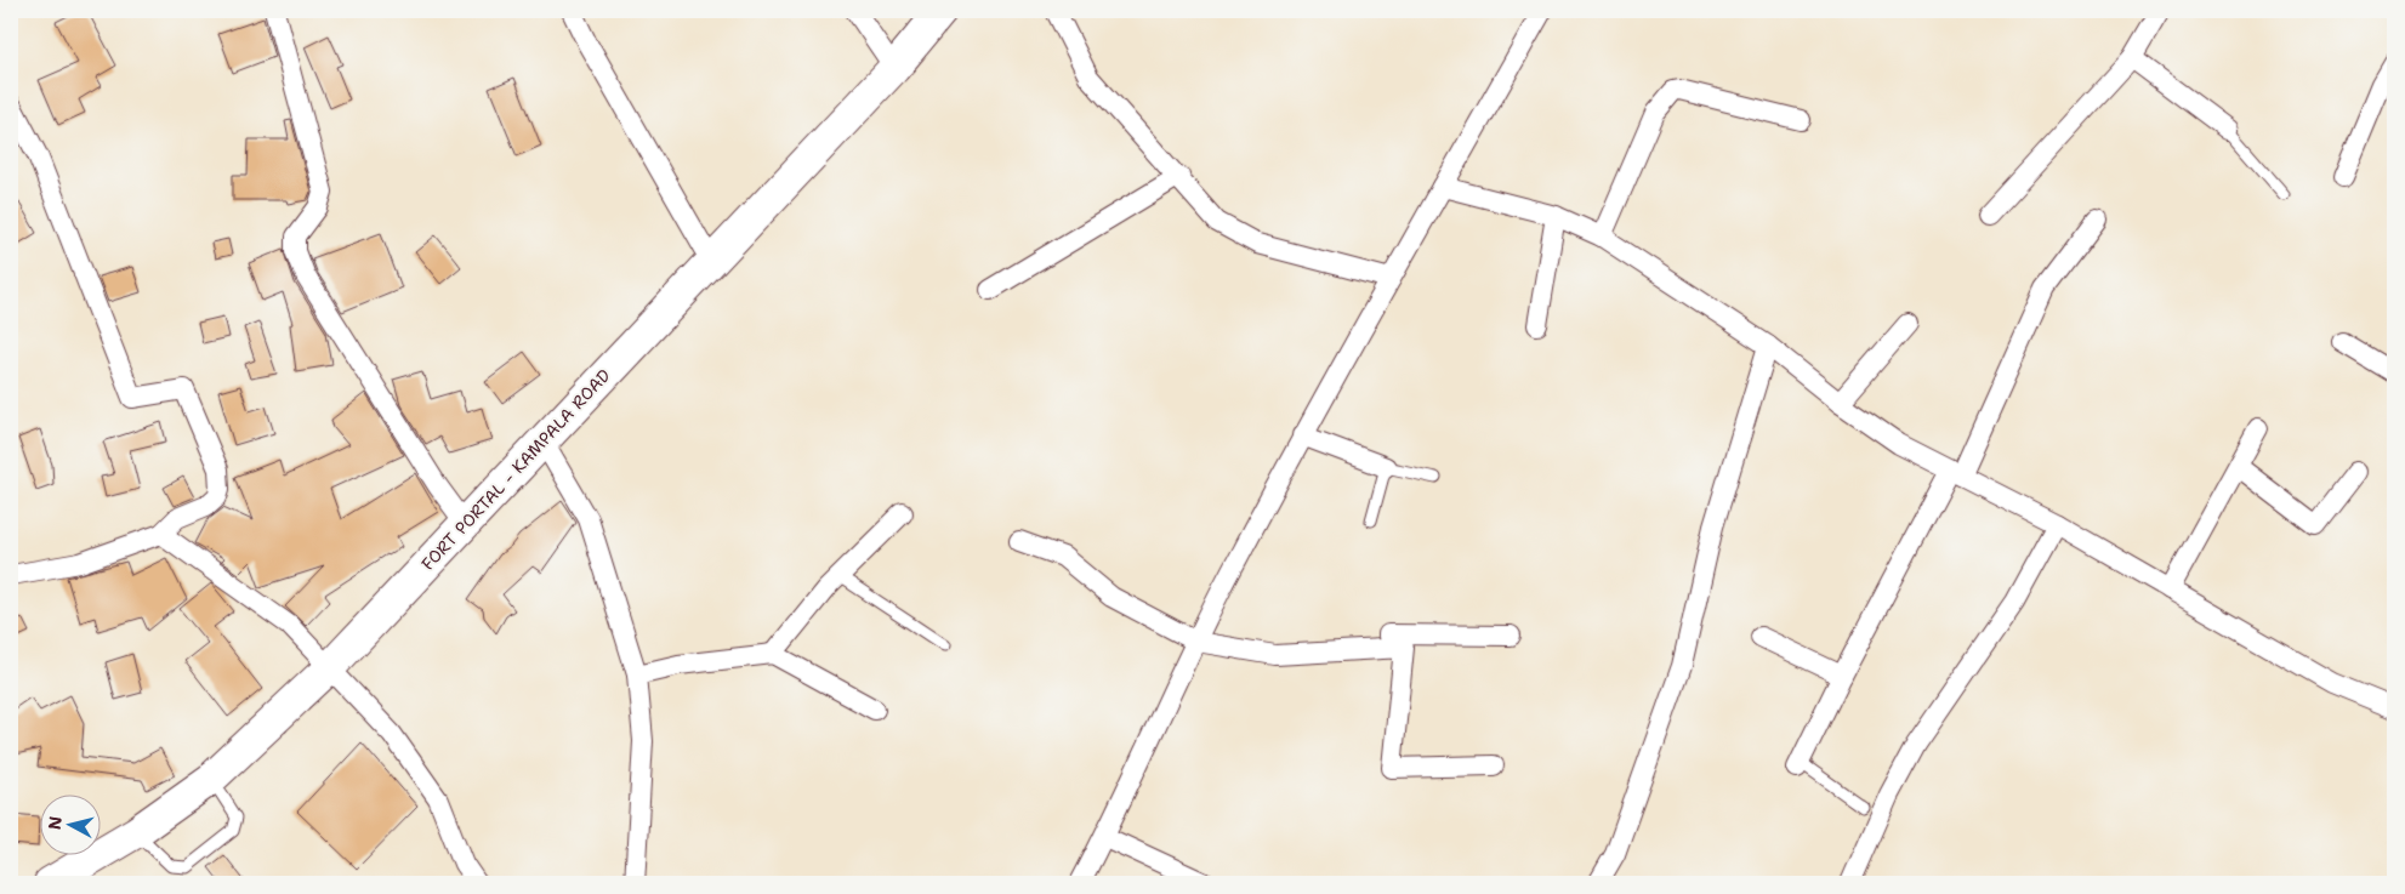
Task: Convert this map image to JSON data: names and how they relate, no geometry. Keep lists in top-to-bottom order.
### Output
{
  "streets": {
    "main road": ["FORT PORTAL - KAMPALA ROAD"]
  },
  "north": "left"
}
